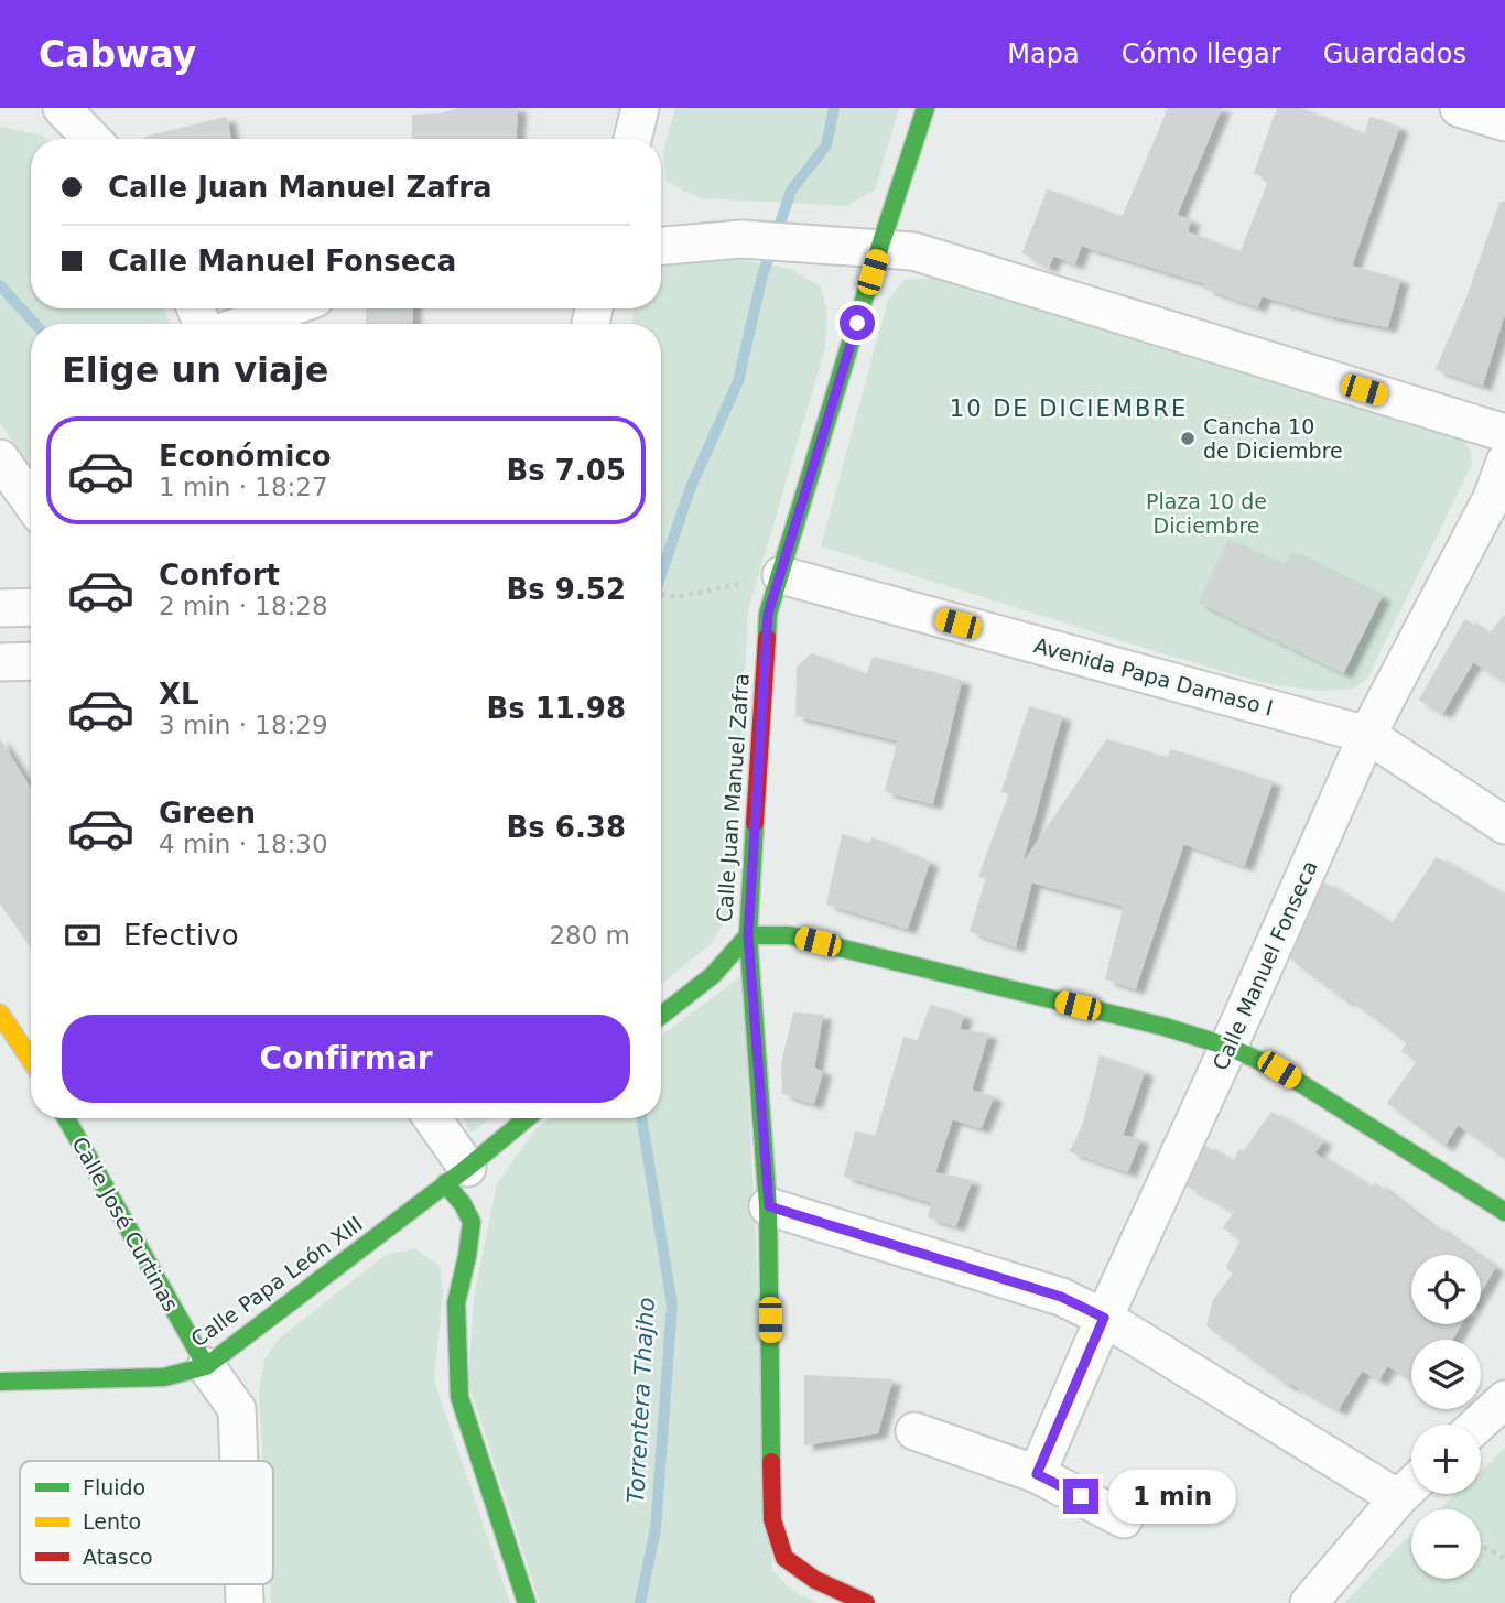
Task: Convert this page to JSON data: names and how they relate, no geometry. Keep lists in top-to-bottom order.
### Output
{
  "streets": {
    "street": [
      "Avenida Papa Damaso I",
      "Calle Juan Manuel Zafra",
      "Calle Manuel Fonseca",
      "Calle José Curtinas",
      "Calle Papa León XIII"
    ]
  },
  "crossings": [
    ["Avenida Papa Damaso I", "Calle Juan Manuel Zafra"],
    ["Avenida Papa Damaso I", "Calle Manuel Fonseca"],
    ["Calle José Curtinas", "Calle Papa León XIII"]
  ],
  "districts": ["10 DE DICIEMBRE"],
  "water": ["Torrentera Thajho"],
  "parks": ["Plaza 10 de Diciembre"],
  "places": ["Cancha 10 de Diciembre"],
  "legend": ["Fluido", "Lento", "Atasco"],
  "page": {
    "header": "Cabway",
    "nav": ["Mapa", "Cómo llegar", "Guardados"],
    "banner": ["Calle Juan Manuel Zafra", "Calle Manuel Fonseca"],
    "heading": "Elige un viaje",
    "list": [
      {
        "name": "Económico",
        "note": "1 min · 18:27",
        "value": "Bs 7.05"
      },
      {
        "name": "Confort",
        "note": "2 min · 18:28",
        "value": "Bs 9.52"
      },
      {
        "name": "XL",
        "note": "3 min · 18:29",
        "value": "Bs 11.98"
      },
      {
        "name": "Green",
        "note": "4 min · 18:30",
        "value": "Bs 6.38"
      }
    ],
    "pay": ["Efectivo", "280 m"],
    "buttons": "Confirmar",
    "map_buttons": ["+", "−"],
    "bubble": "1 min"
  }
}
